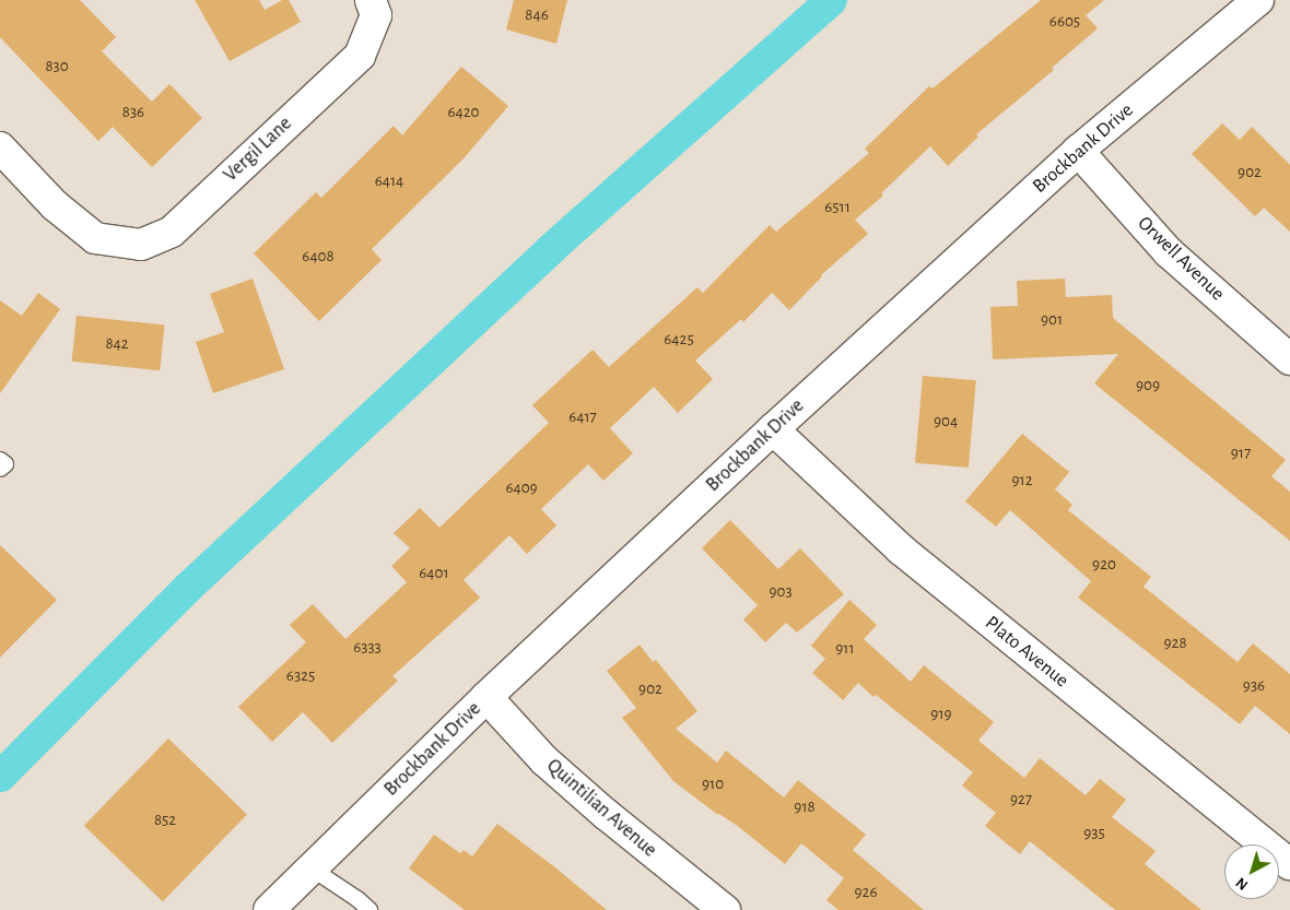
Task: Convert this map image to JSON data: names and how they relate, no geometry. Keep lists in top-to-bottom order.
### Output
{
  "streets": {
    "street": [
      "Brockbank Drive",
      "Vergil Lane",
      "Orwell Avenue",
      "Plato Avenue",
      "Quintilian Avenue"
    ]
  },
  "crossings": [
    ["Brockbank Drive", "Orwell Avenue"],
    ["Brockbank Drive", "Plato Avenue"],
    ["Brockbank Drive", "Quintilian Avenue"]
  ],
  "house_numbers": [
    "846",
    "6605",
    "830",
    "836",
    "6420",
    "902",
    "6414",
    "6511",
    "6408",
    "901",
    "6425",
    "842",
    "909",
    "6417",
    "904",
    "917",
    "912",
    "6409",
    "920",
    "6401",
    "903",
    "928",
    "6333",
    "911",
    "6325",
    "936",
    "902",
    "919",
    "910",
    "927",
    "918",
    "852",
    "935",
    "926"
  ],
  "north": "bottom left"
}
